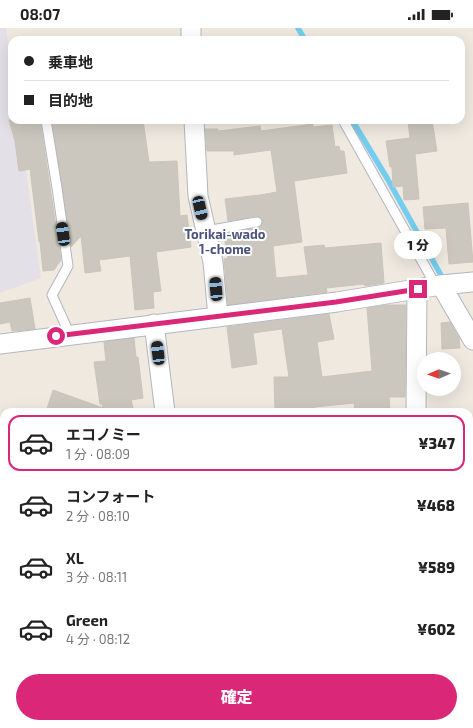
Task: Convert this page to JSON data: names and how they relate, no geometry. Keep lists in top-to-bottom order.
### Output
{
  "districts": ["Torikai-wado 1-chome"],
  "north": "left",
  "page": {
    "status": "08:07",
    "banner": ["乗車地", "目的地"],
    "bubble": "1 分",
    "list": [
      {
        "name": "エコノミー",
        "note": "1 分 · 08:09",
        "value": "¥347"
      },
      {
        "name": "コンフォート",
        "note": "2 分 · 08:10",
        "value": "¥468"
      },
      {
        "name": "XL",
        "note": "3 分 · 08:11",
        "value": "¥589"
      },
      {
        "name": "Green",
        "note": "4 分 · 08:12",
        "value": "¥602"
      }
    ],
    "buttons": "確定"
  }
}
